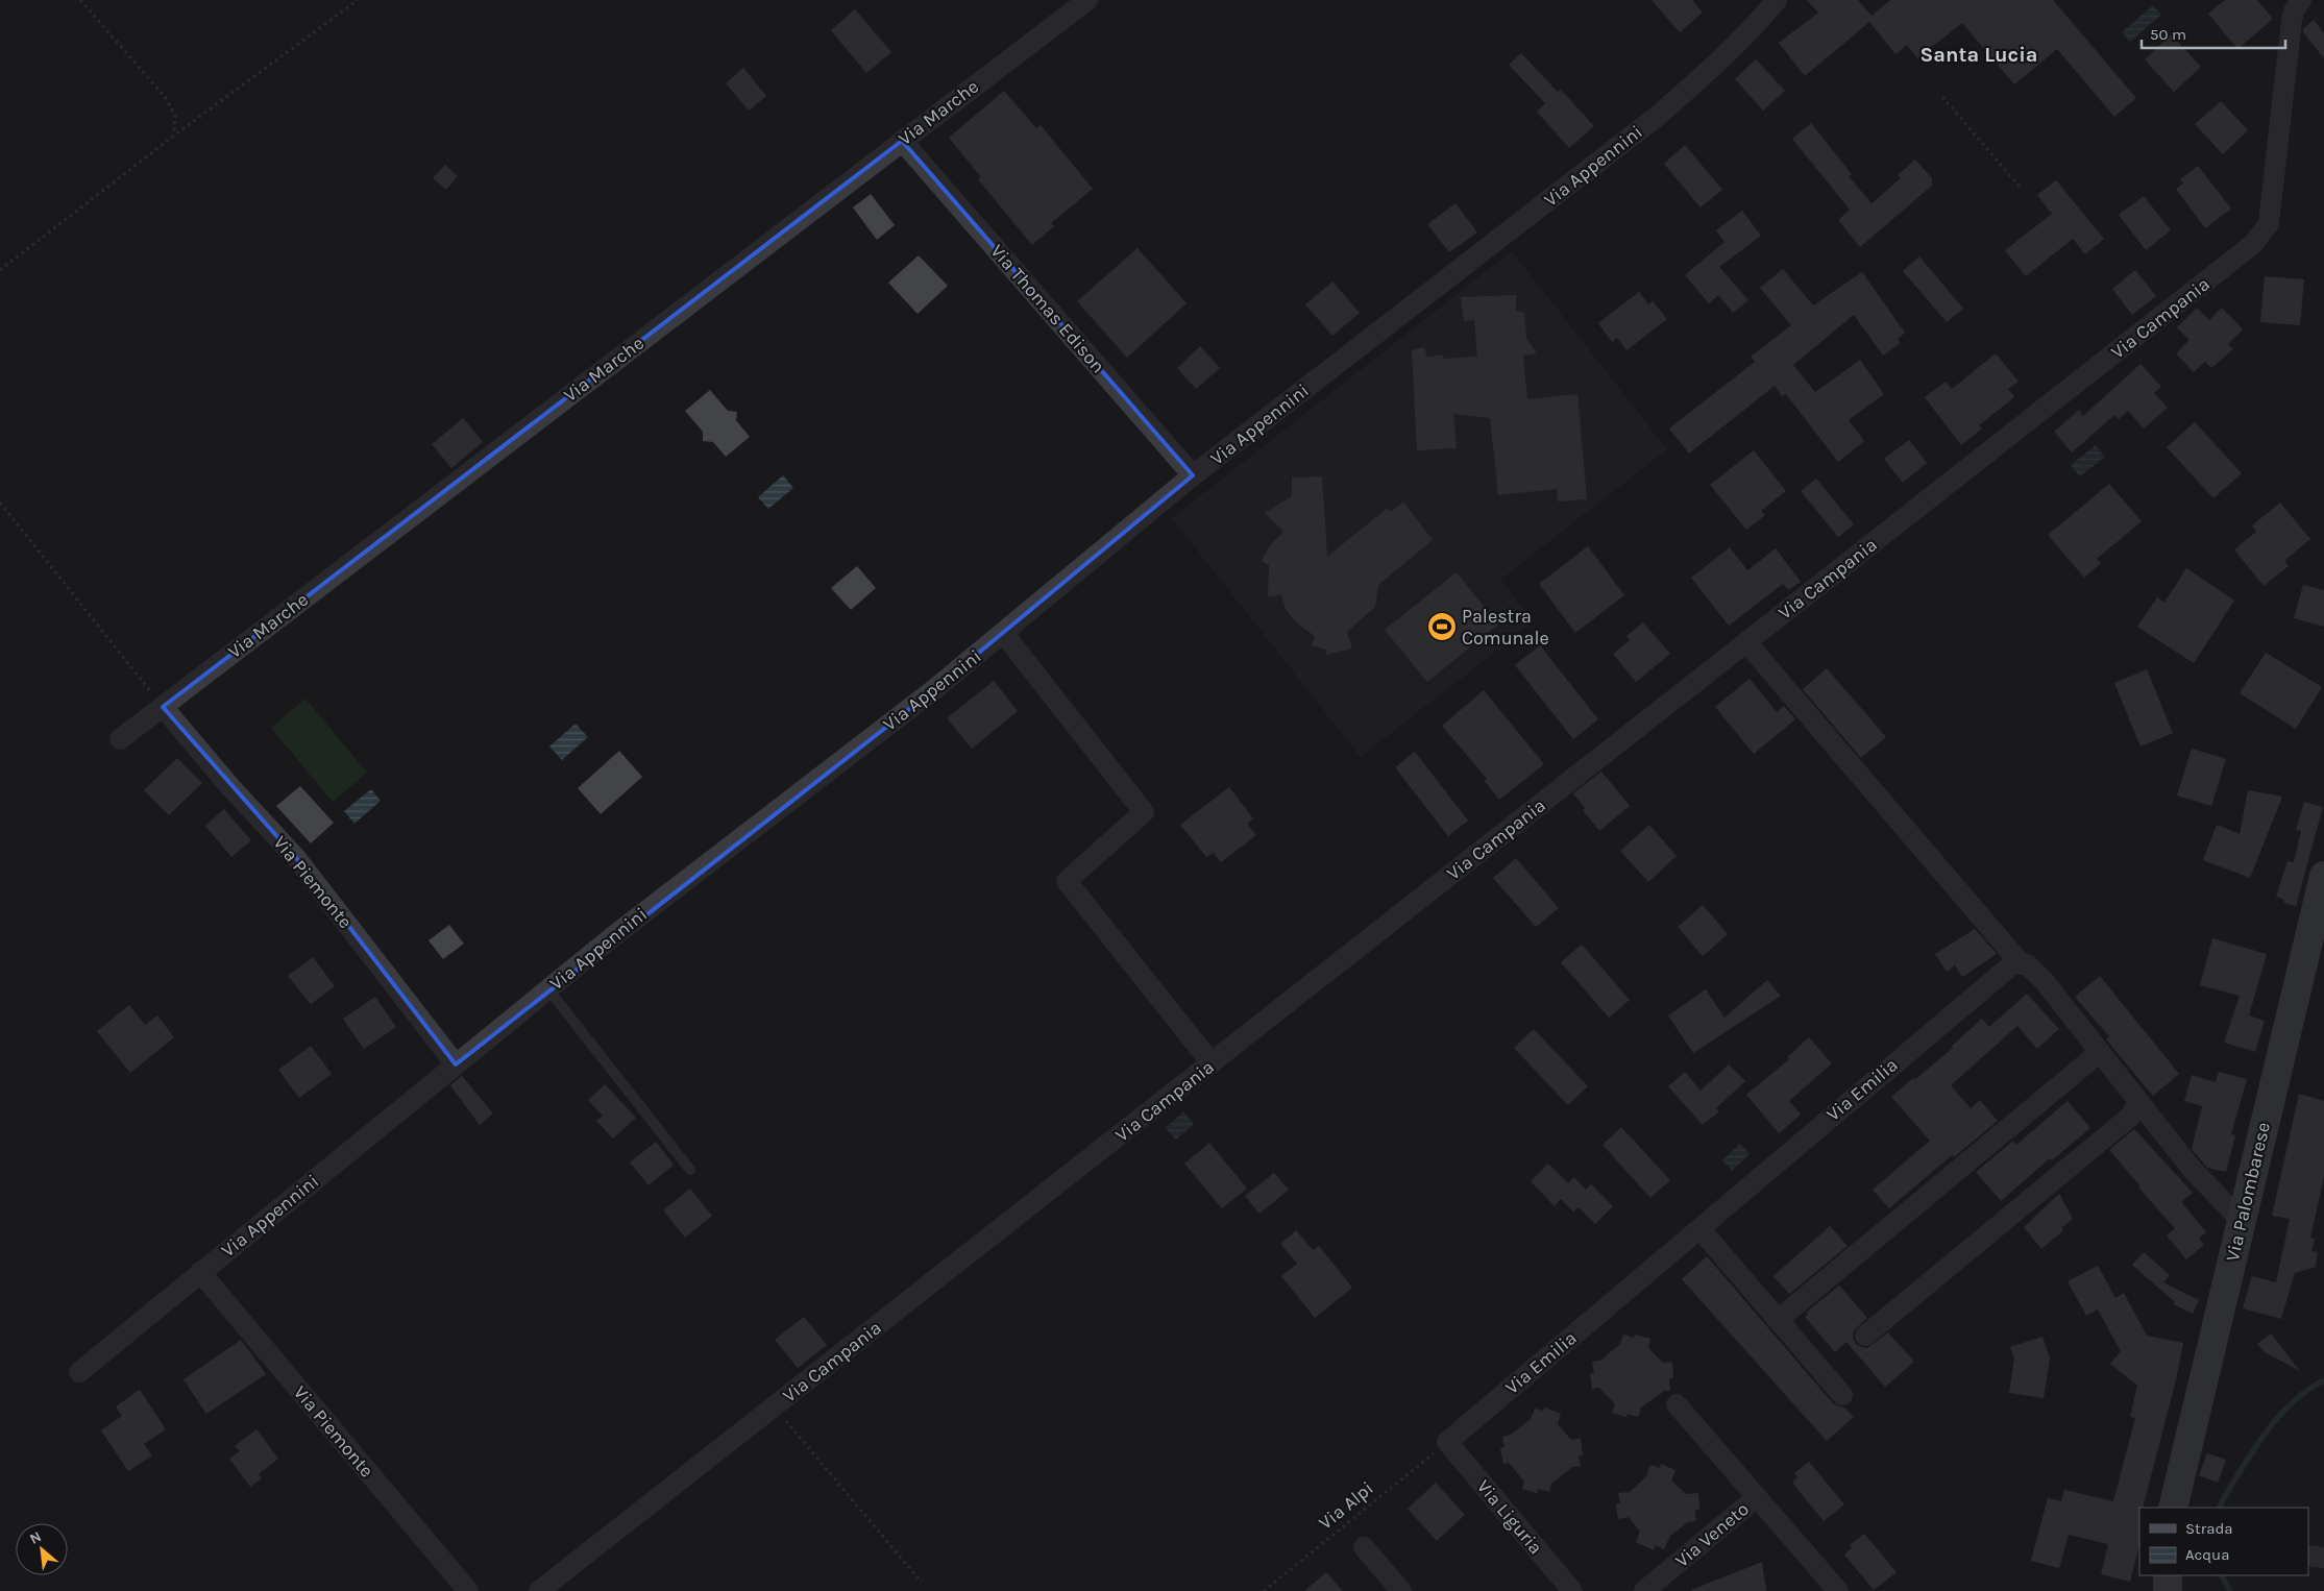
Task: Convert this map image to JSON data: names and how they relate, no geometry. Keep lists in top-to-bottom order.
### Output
{
  "streets": {
    "main road": ["Via Palombarese"],
    "street": [
      "Via Marche",
      "Via Appennini",
      "Via Thomas Edison",
      "Via Campania",
      "Via Piemonte",
      "Via Emilia",
      "Via Liguria",
      "Via Veneto"
    ],
    "path": ["Via Alpi"]
  },
  "crossings": [
    ["Via Marche", "Via Thomas Edison"],
    ["Via Marche", "Via Piemonte"],
    ["Via Appennini", "Via Thomas Edison"],
    ["Via Appennini", "Via Piemonte"],
    ["Via Emilia", "Via Alpi"],
    ["Via Emilia", "Via Liguria"],
    ["Via Alpi", "Via Liguria"]
  ],
  "districts": ["Santa Lucia"],
  "places": {
    "sports": ["Palestra Comunale"]
  },
  "legend": ["Strada", "Acqua"],
  "scale_bar": "50 m",
  "north": "top left"
}
